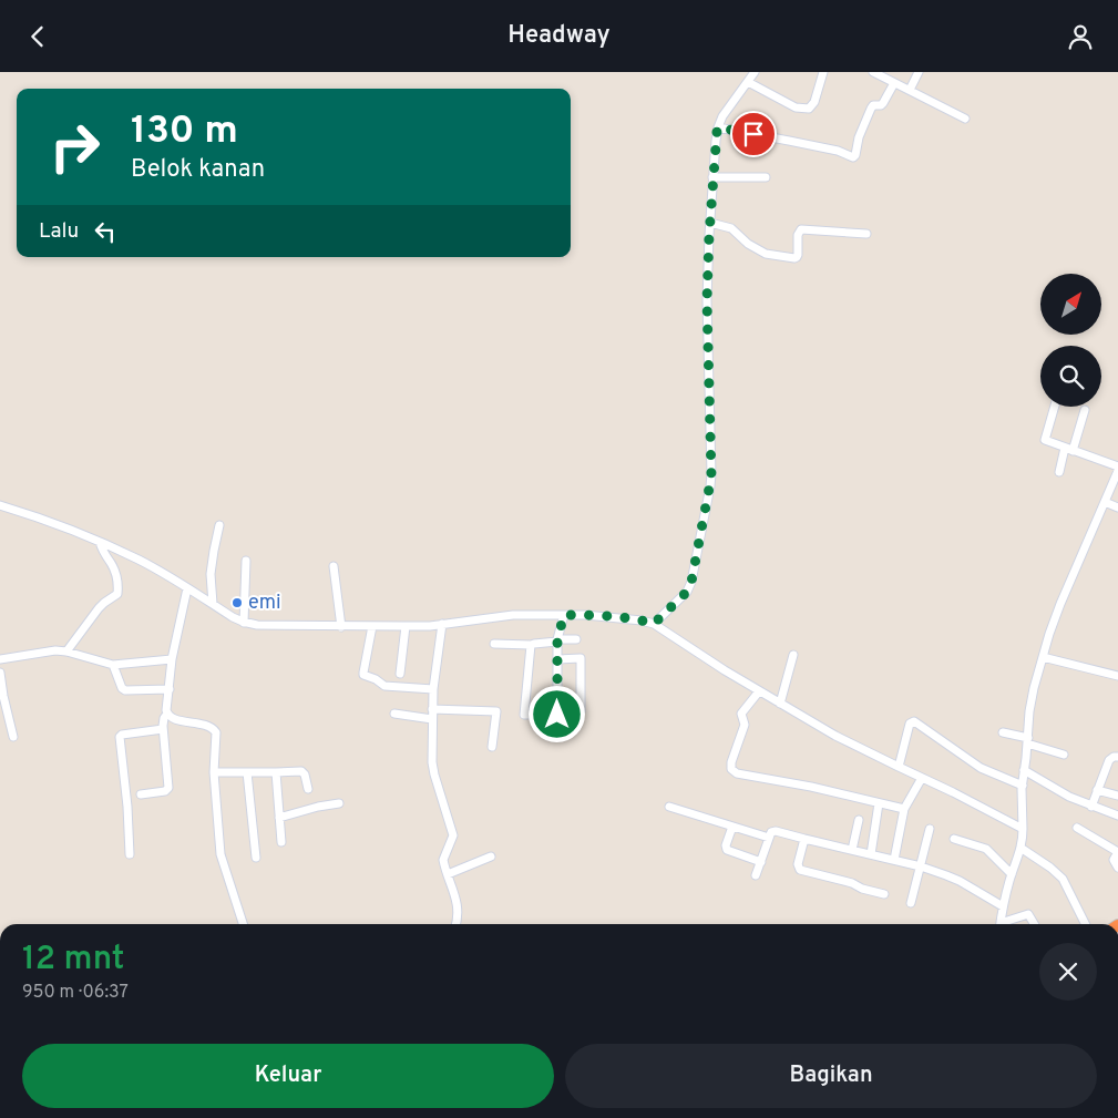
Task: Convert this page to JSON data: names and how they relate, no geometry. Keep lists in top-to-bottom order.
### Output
{
  "places": ["emi"],
  "north": "top right",
  "page": {
    "header": "Headway",
    "turn": ["130 m", "Belok kanan"],
    "then": "Lalu",
    "heading": ["12 mnt", "950 m · 06:37"],
    "buttons": ["Keluar", "Bagikan"]
  }
}
